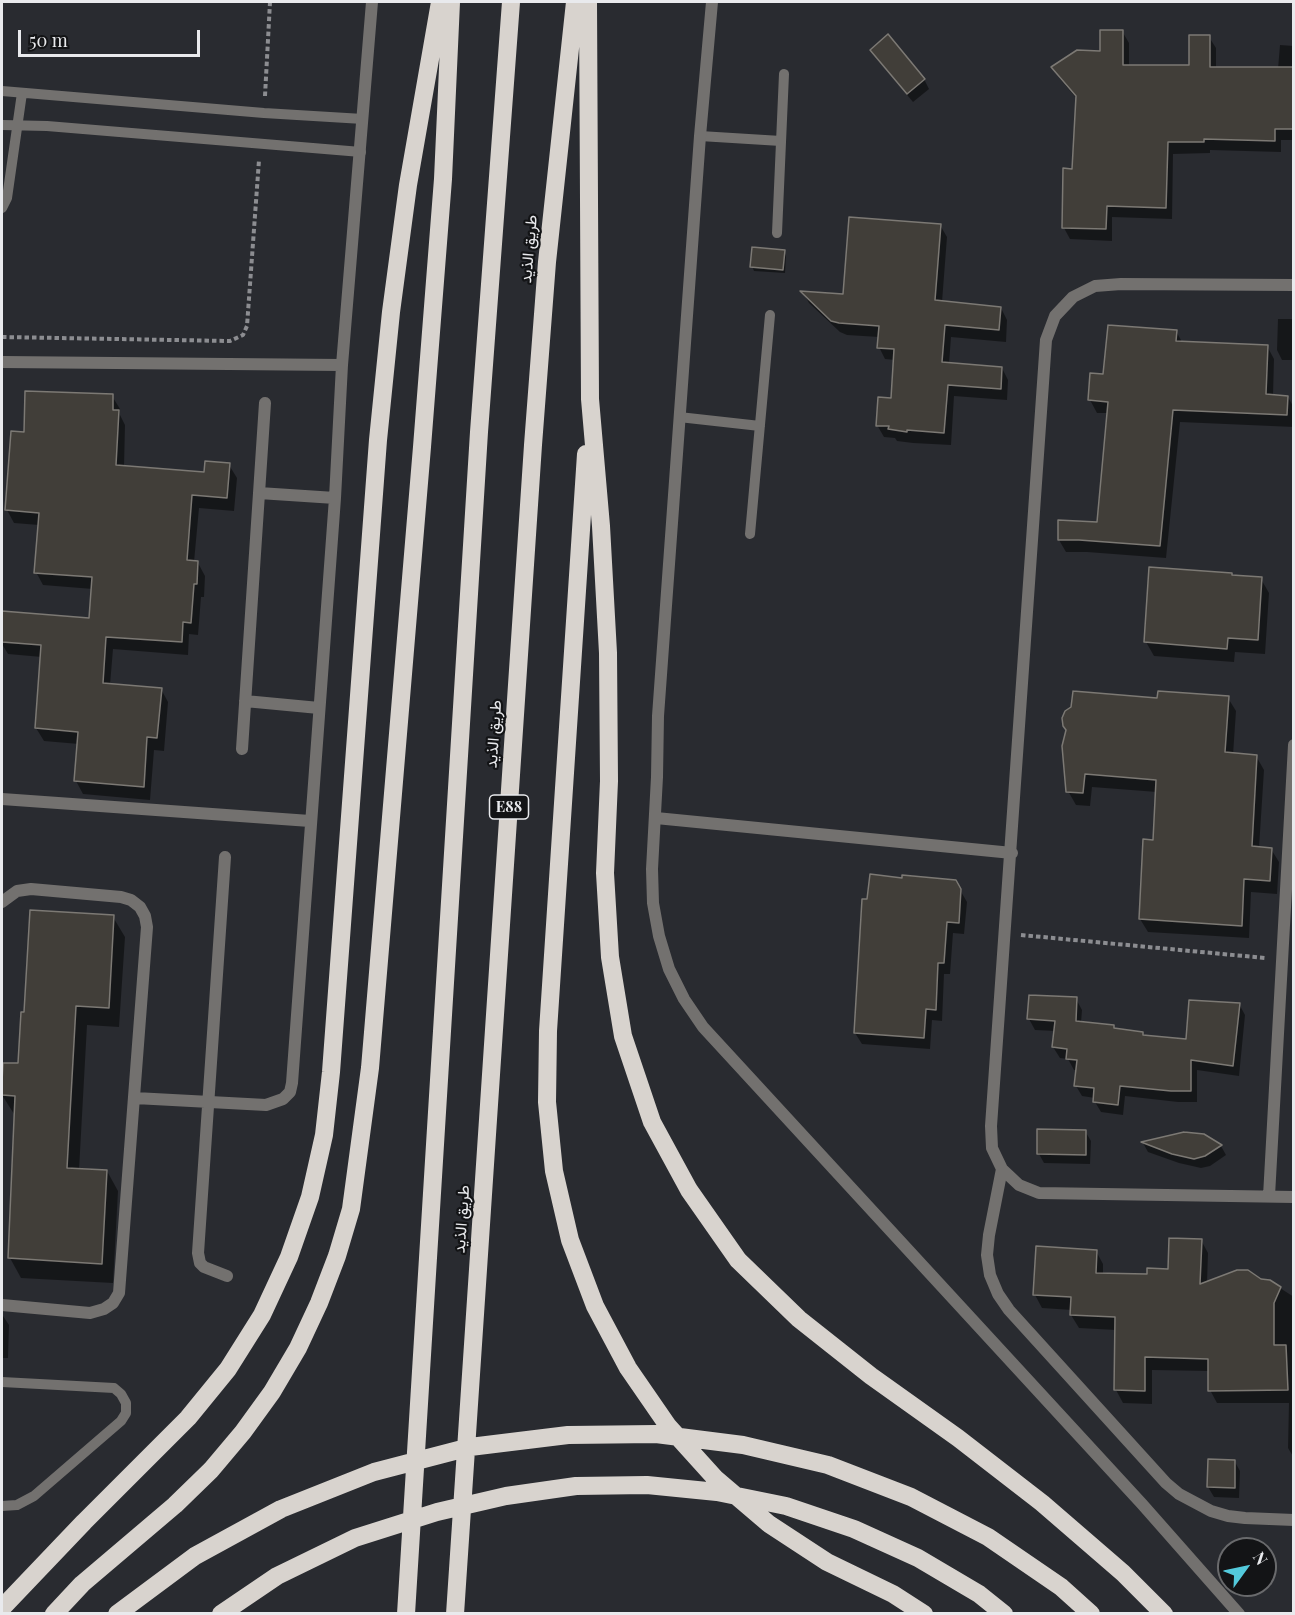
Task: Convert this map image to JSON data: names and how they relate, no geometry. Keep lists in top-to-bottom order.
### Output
{
  "streets": {
    "highway": ["طريق الذيد", "E88"]
  },
  "scale_bar": "50 m",
  "north": "top right"
}
